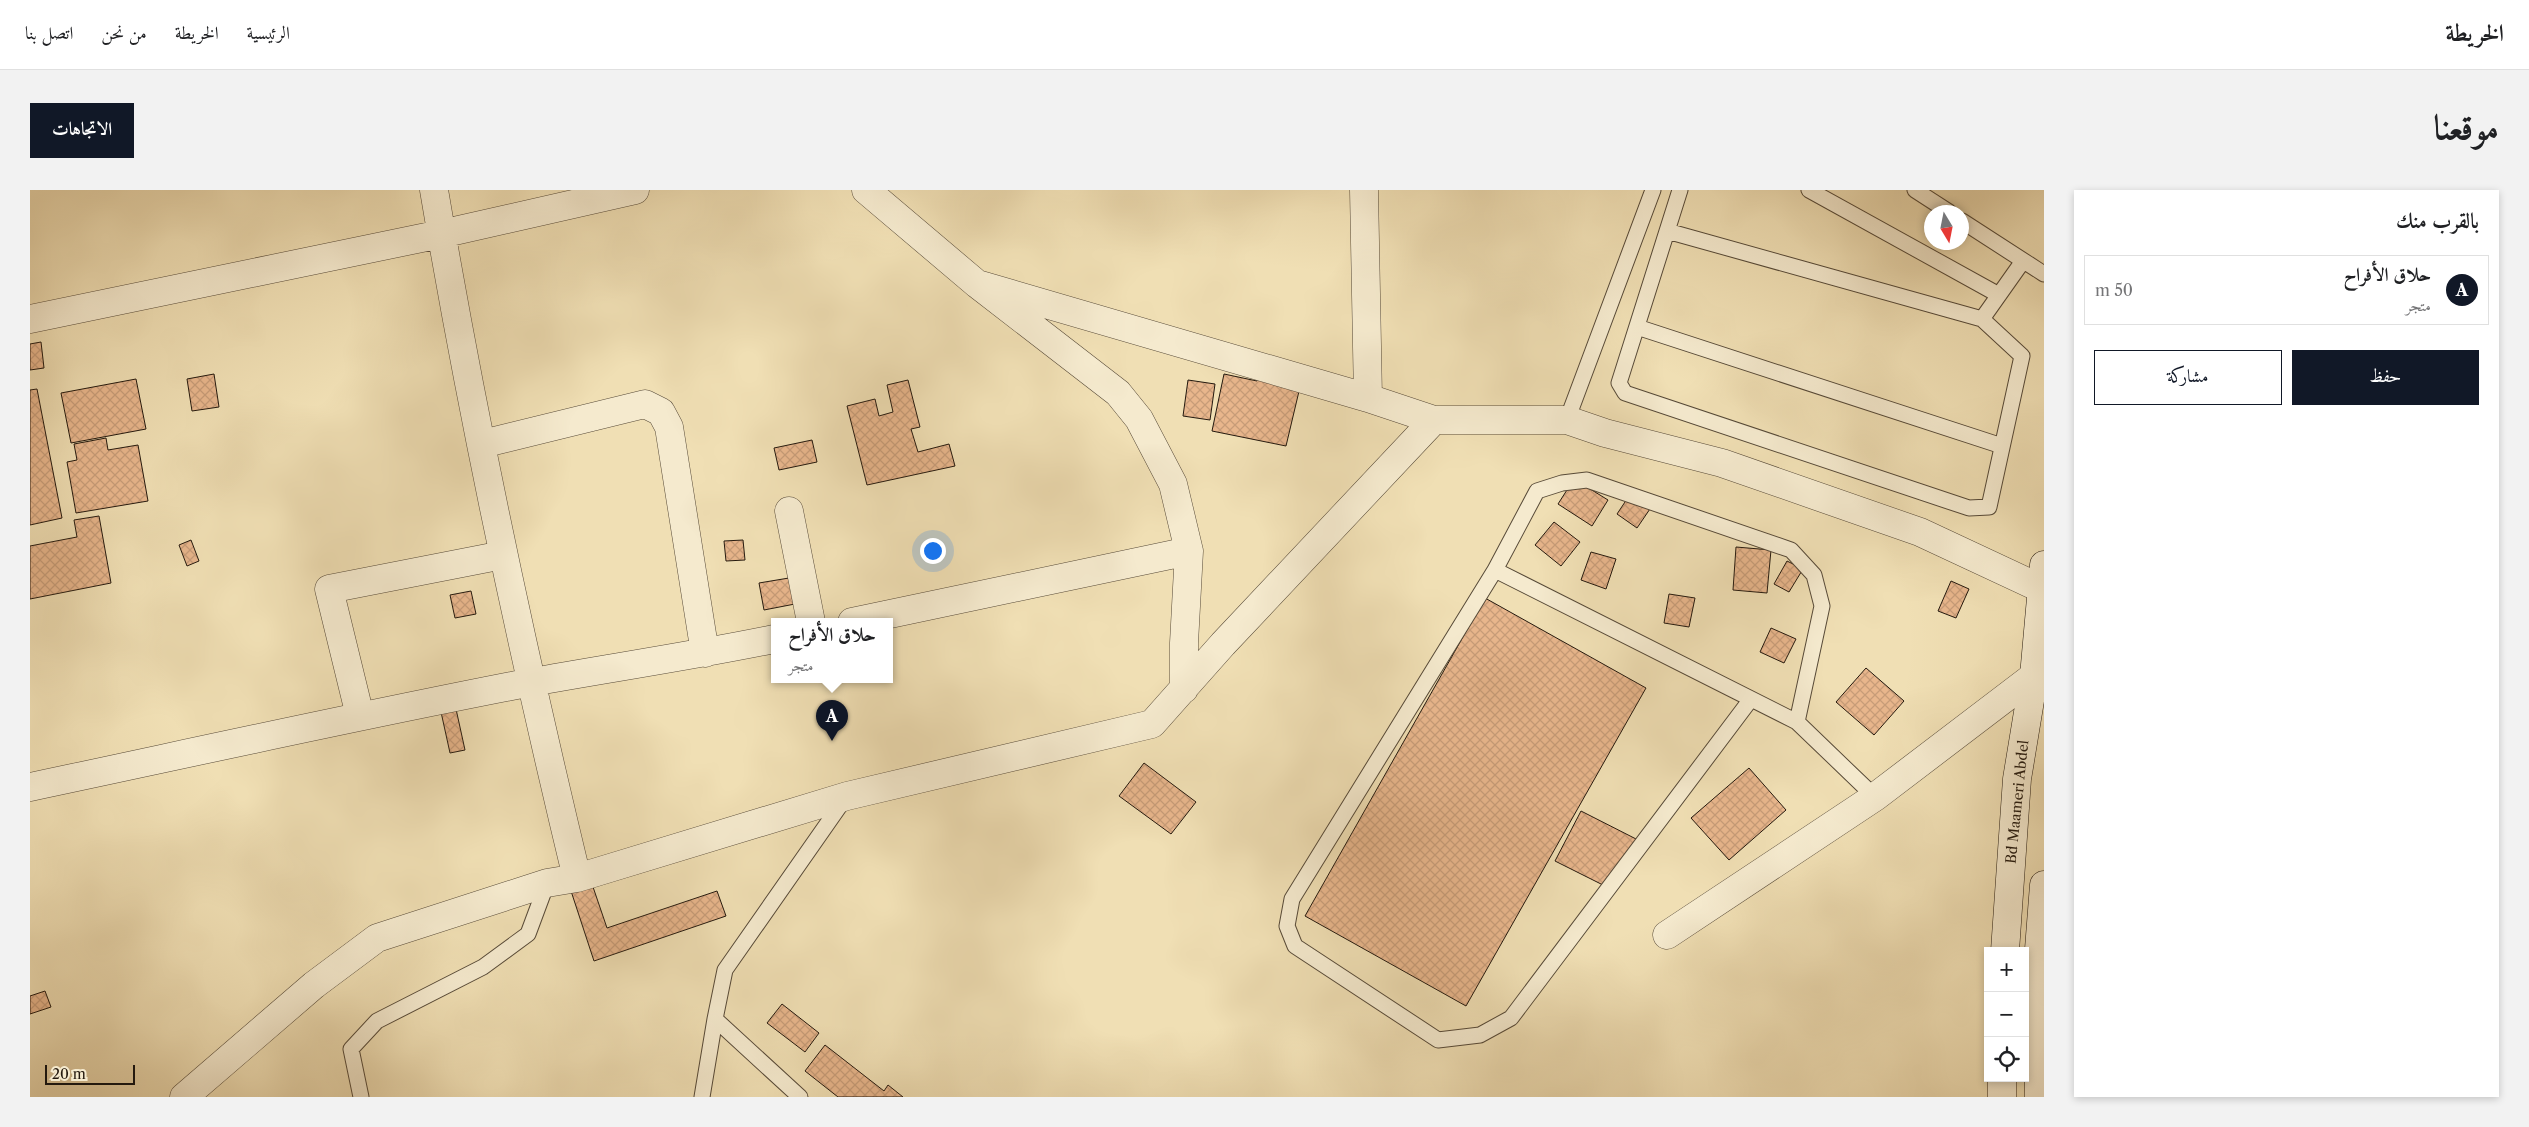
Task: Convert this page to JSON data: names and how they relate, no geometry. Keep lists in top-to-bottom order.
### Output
{
  "streets": {
    "street": ["Bd Maameri Abdel"]
  },
  "scale_bar": "20 m",
  "north": "bottom",
  "page": {
    "header": "الخريطة",
    "nav": [
      "الرئيسية",
      "الخريطة",
      "من نحن",
      "اتصل بنا"
    ],
    "title": "موقعنا",
    "buttons": [
      "الاتجاهات",
      ["حفظ", "مشاركة"]
    ],
    "heading": "بالقرب منك",
    "list": [
      {
        "mark": "A",
        "name": "حلاق الأفراح",
        "note": "متجر",
        "value": "50 m"
      }
    ],
    "popup": ["حلاق الأفراح", "متجر"],
    "pins": "A",
    "map_buttons": ["+", "−"],
    "scale": "20 m"
  }
}
